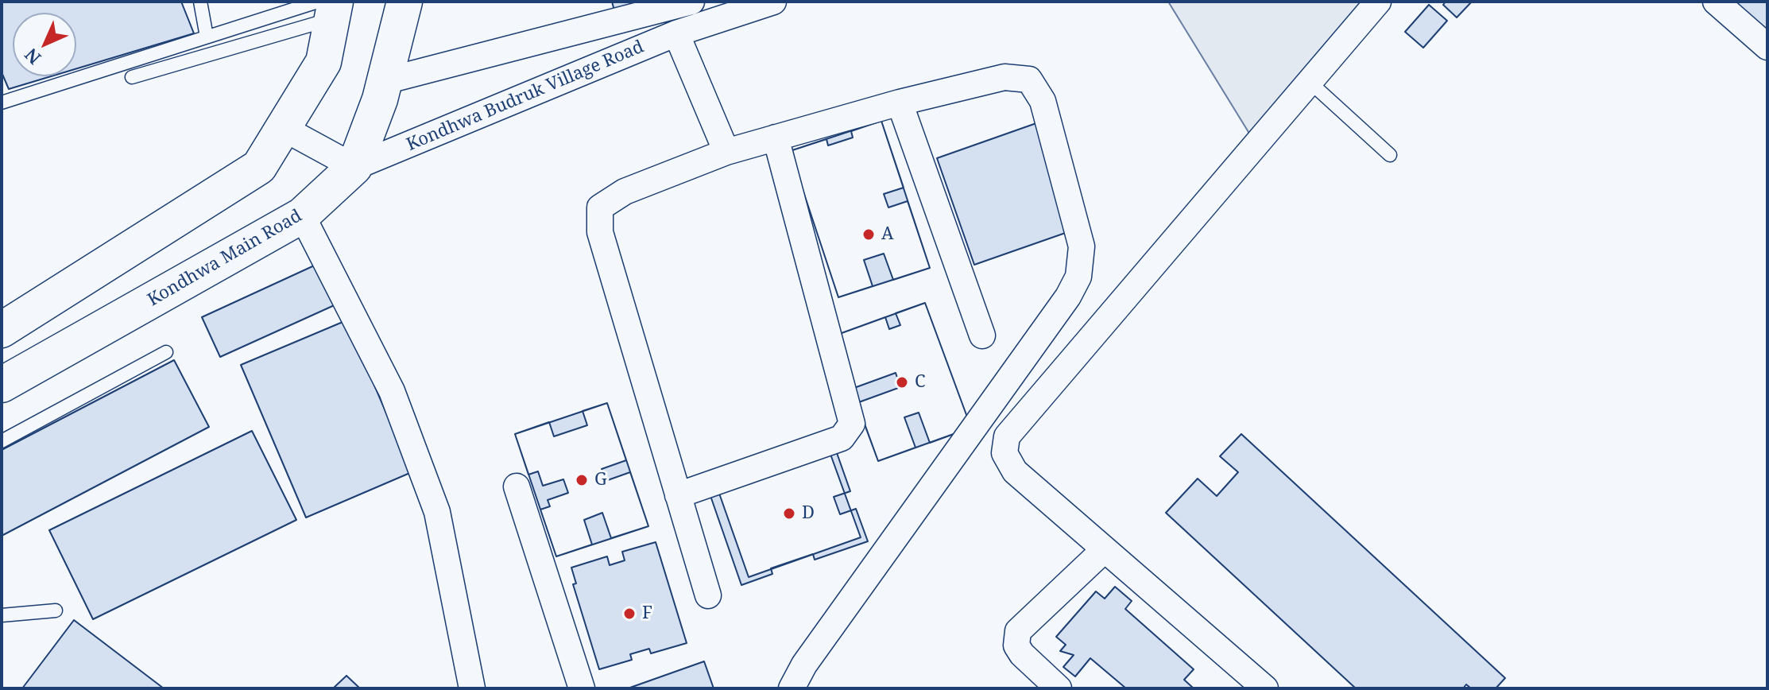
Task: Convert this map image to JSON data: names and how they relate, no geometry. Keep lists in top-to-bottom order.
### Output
{
  "streets": {
    "main road": ["Kondhwa Main Road"],
    "street": ["Kondhwa Budruk Village Road"]
  },
  "crossings": [
    ["Kondhwa Budruk Village Road", "Kondhwa Main Road"]
  ],
  "places": [
    "A",
    "C",
    "G",
    "D",
    "F"
  ],
  "north": "bottom left"
}
